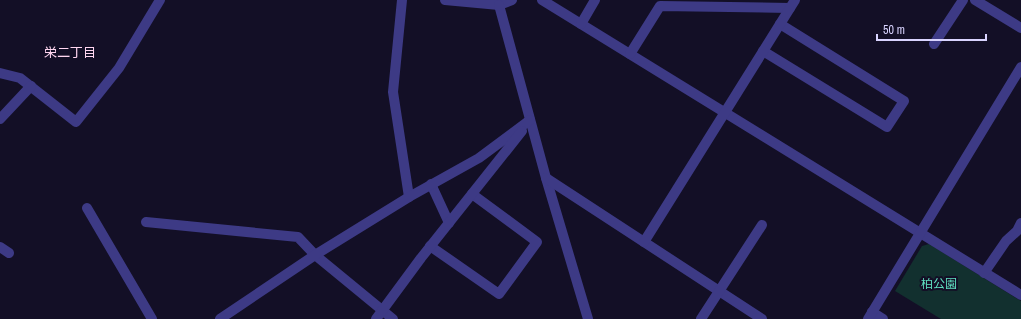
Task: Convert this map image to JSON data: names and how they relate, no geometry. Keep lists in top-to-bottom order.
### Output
{
  "districts": ["栄二丁目"],
  "parks": ["柏公園"],
  "scale_bar": "50 m"
}
